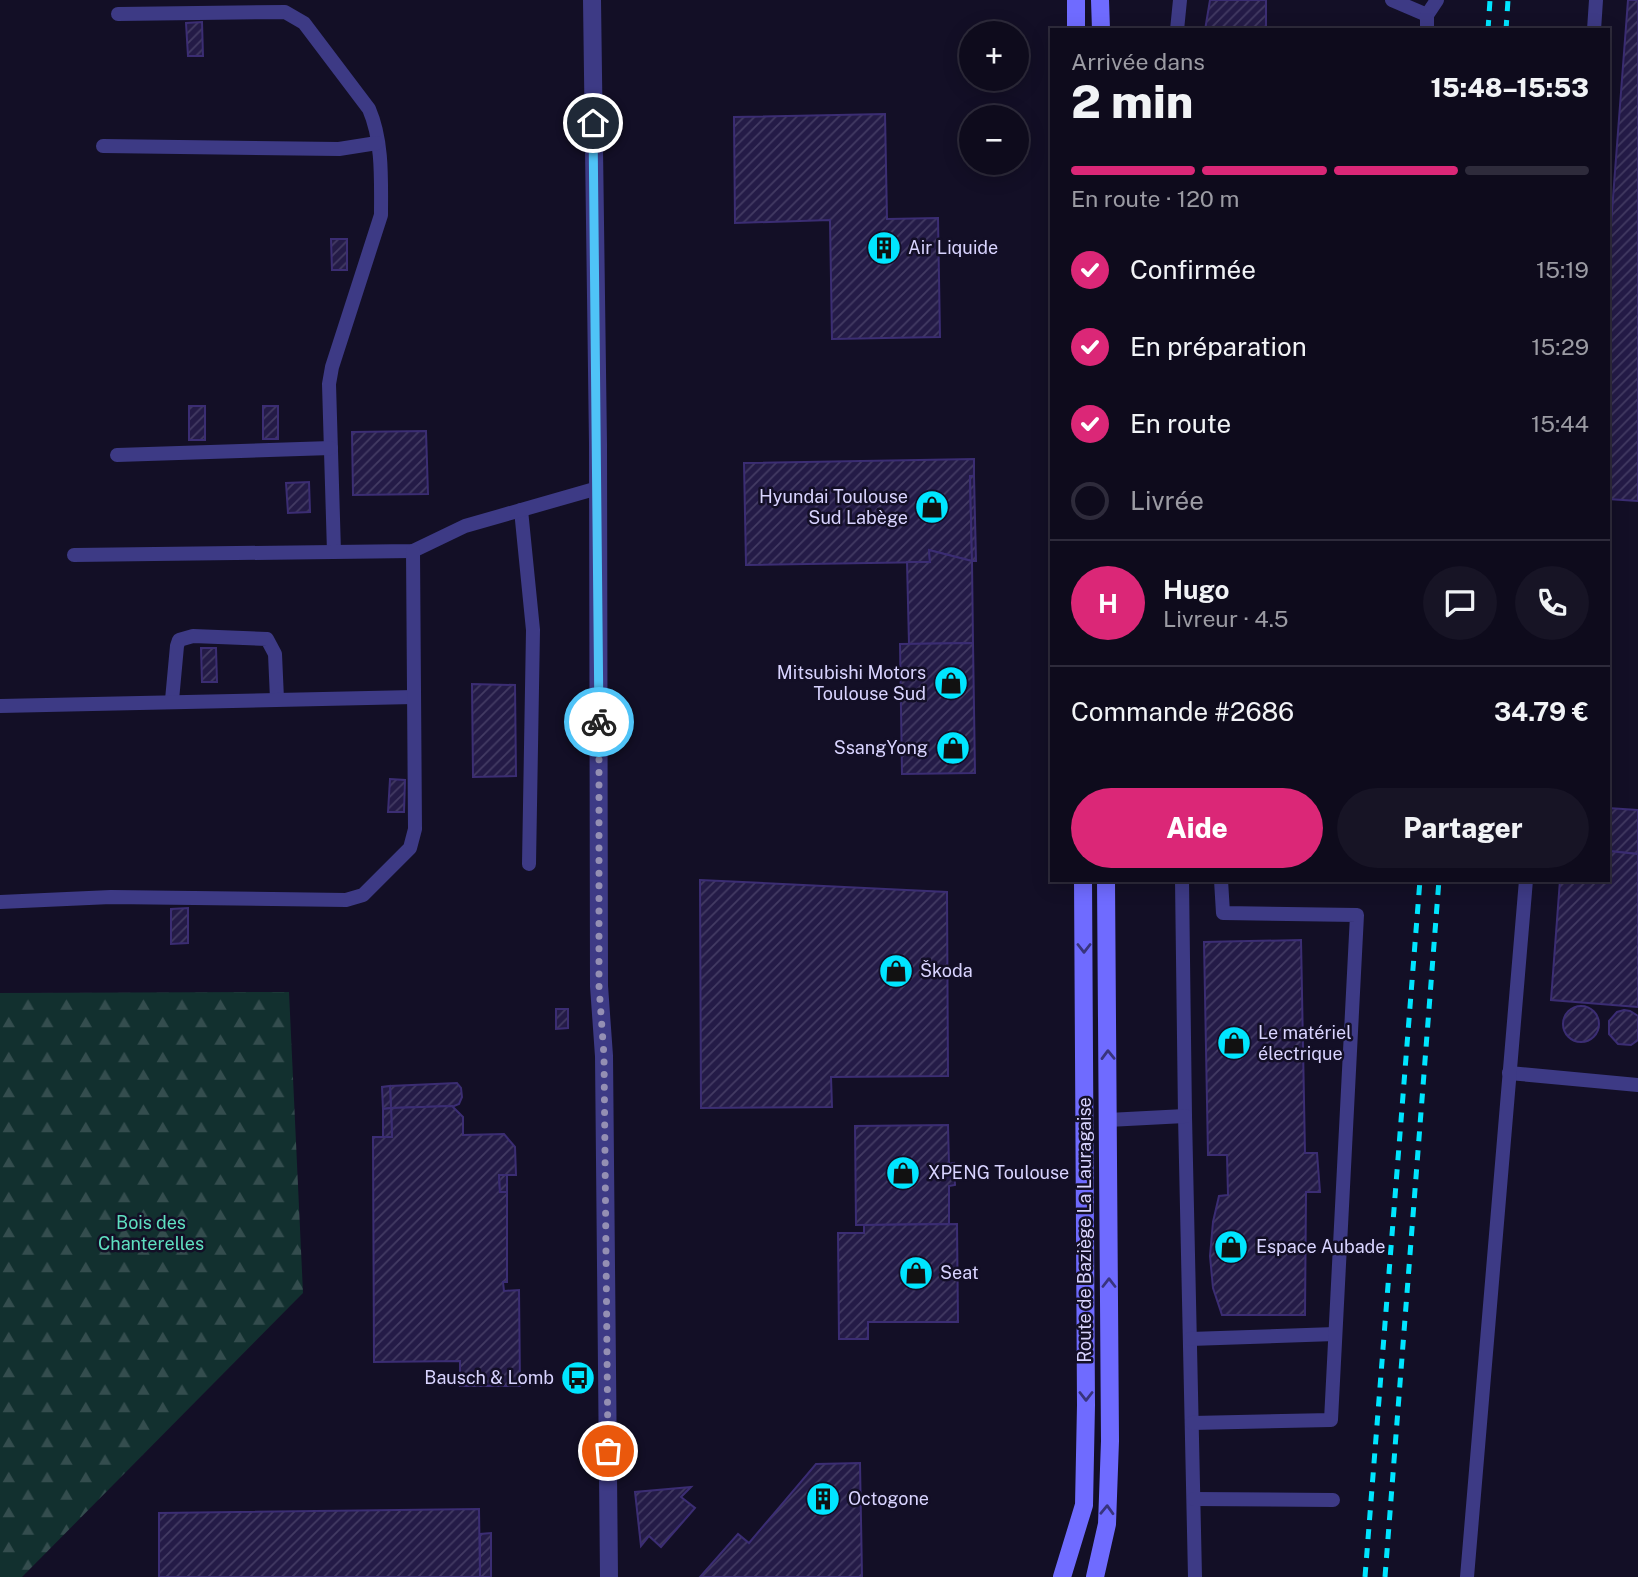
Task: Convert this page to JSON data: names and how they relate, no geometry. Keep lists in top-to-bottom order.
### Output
{
  "streets": {
    "main road": ["Route de Baziège La Lauragaise"]
  },
  "parks": ["Bois des Chanterelles"],
  "places": {
    "building": ["Air Liquide", "Octogone"],
    "shop": [
      "Hyundai Toulouse Sud Labège",
      "Mitsubishi Motors Toulouse Sud",
      "SsangYong",
      "Škoda",
      "Le matériel électrique",
      "XPENG Toulouse",
      "Espace Aubade",
      "Seat"
    ],
    "bus stop": ["Bausch & Lomb"]
  },
  "page": {
    "map_buttons": ["+", "−"],
    "heading": ["2 min", "Arrivée dans", "15:48–15:53"],
    "panel": [
      "Hugo",
      "Livreur · 4.5",
      "Commande #2686",
      "34.79 €"
    ],
    "bar": "En route · 120 m",
    "list": [
      ["Confirmée", "15:19"],
      ["En préparation", "15:29"],
      ["En route", "15:44"],
      "Livrée"
    ],
    "round": "H",
    "buttons": ["Aide", "Partager"]
  }
}
